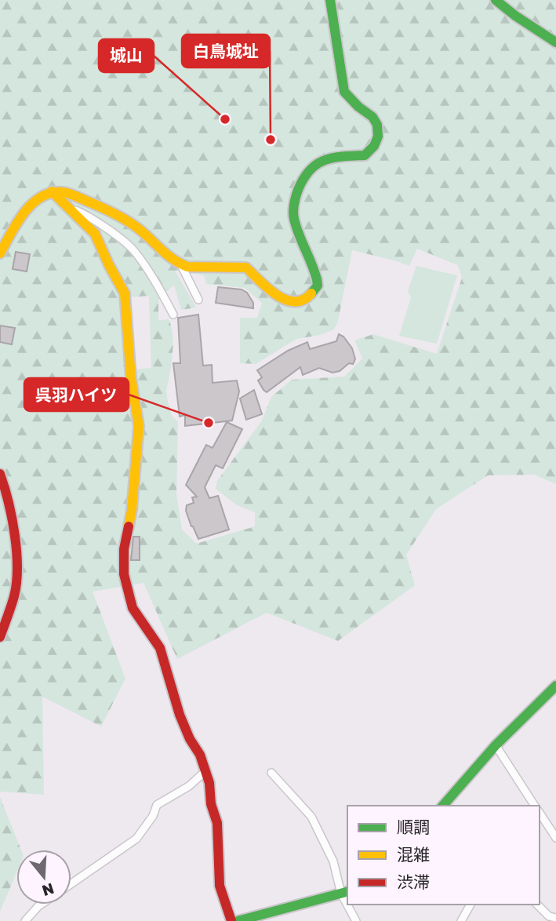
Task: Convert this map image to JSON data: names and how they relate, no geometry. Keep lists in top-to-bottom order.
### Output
{
  "places": ["城山", "白鳥城址", "呉羽ハイツ"],
  "legend": ["順調", "混雑", "渋滞"],
  "north": "bottom"
}
